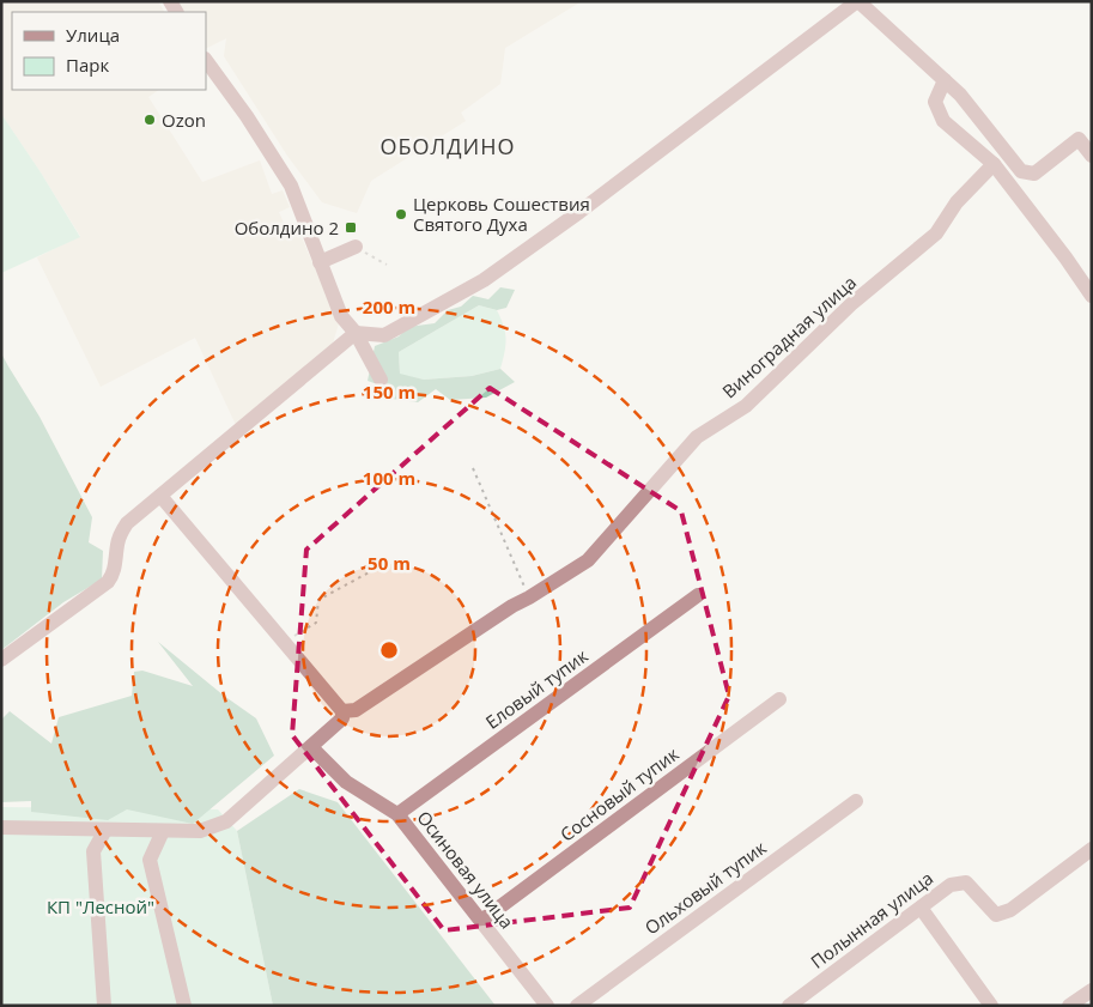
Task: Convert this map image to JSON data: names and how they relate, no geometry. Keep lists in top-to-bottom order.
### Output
{
  "streets": {
    "street": [
      "Виноградная улица",
      "Еловый тупик",
      "Сосновый тупик",
      "Осиновая улица",
      "Ольховый тупик",
      "Полынная улица"
    ]
  },
  "crossings": [
    ["Еловый тупик", "Осиновая улица"],
    ["Сосновый тупик", "Осиновая улица"]
  ],
  "districts": ["ОБОЛДИНО"],
  "parks": ["КП \"Лесной\""],
  "places": {
    "other": ["Ozon", "Церковь Сошествия Святого Духа"],
    "transit": ["Оболдино 2"]
  },
  "legend": ["Улица", "Парк"],
  "rings": [
    "200 m",
    "150 m",
    "100 m",
    "50 m"
  ]
}
